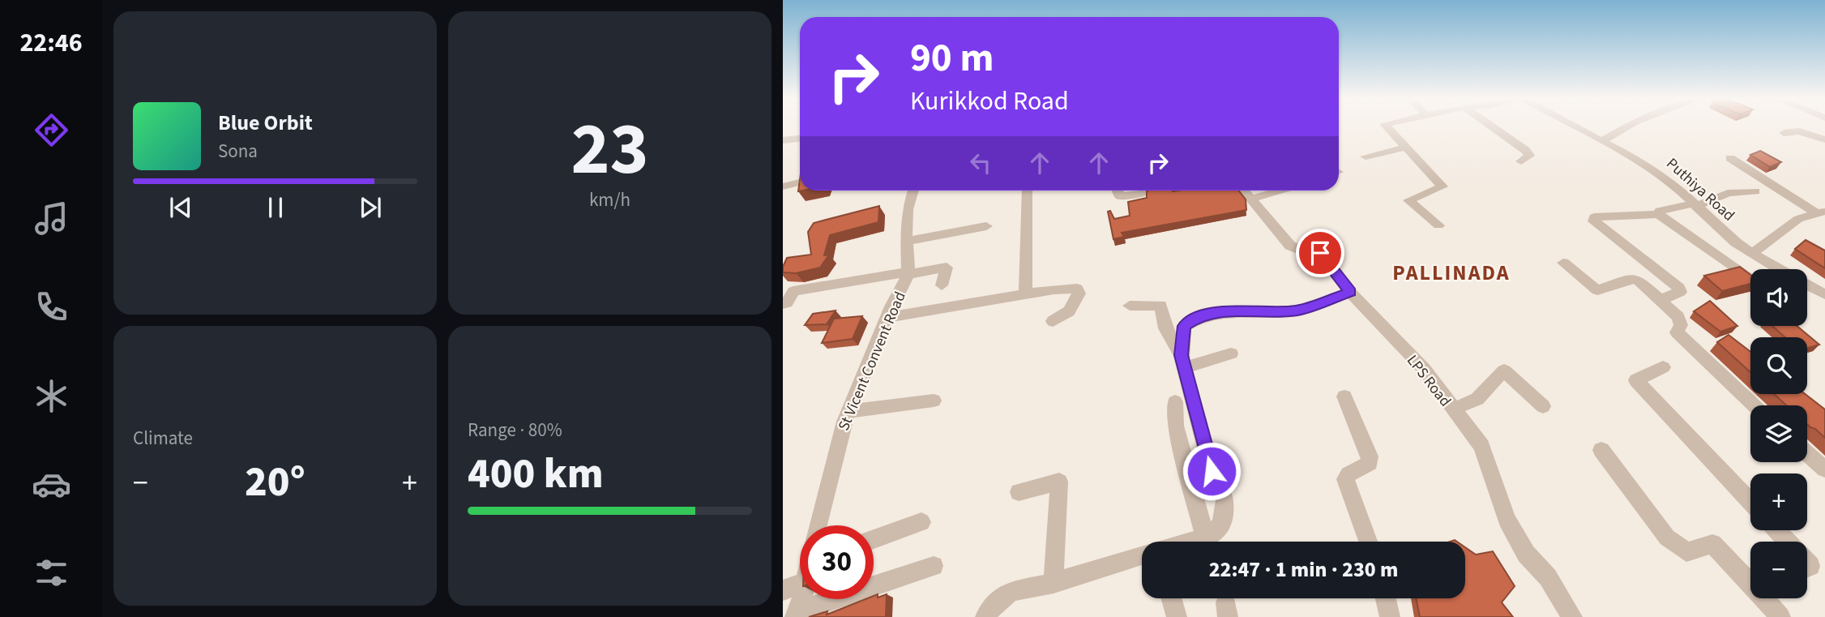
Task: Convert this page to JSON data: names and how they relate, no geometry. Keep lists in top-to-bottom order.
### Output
{
  "streets": {
    "street": ["Puthiya Road", "St Vicent Convent Road", "LPS Road"]
  },
  "districts": ["PALLINADA"],
  "page": {
    "tabs": "22:46",
    "tile": [
      ["23", "km/h"],
      "Climate",
      ["Range · 80%", "400 km"]
    ],
    "turn": ["90 m", "Kurikkod Road"],
    "song": ["Blue Orbit", "Sona"],
    "map_buttons": ["+", "−"],
    "heat": ["−", "20°", "+"],
    "limit": "30",
    "trip": "22:47 · 1 min · 230 m"
  }
}
